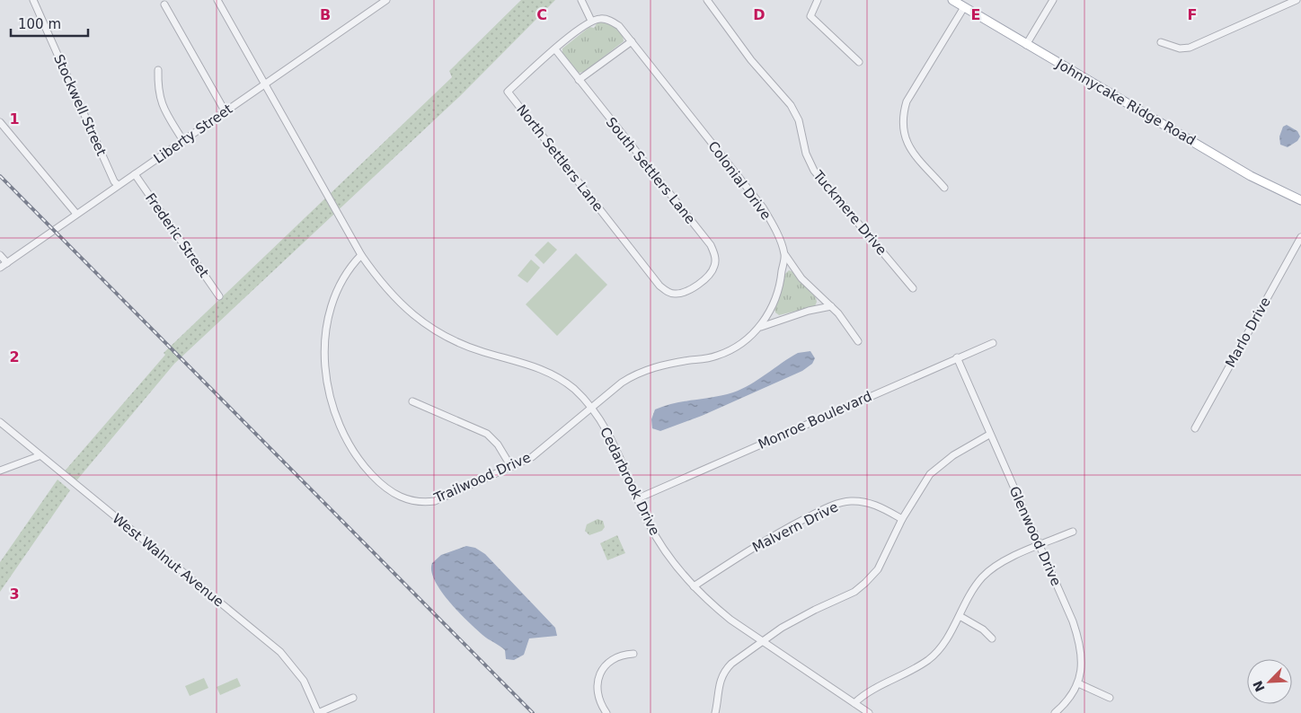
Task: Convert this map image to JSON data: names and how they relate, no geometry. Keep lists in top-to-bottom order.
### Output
{
  "streets": {
    "main road": ["Johnnycake Ridge Road"],
    "street": [
      "Stockwell Street",
      "Liberty Street",
      "North Settlers Lane",
      "South Settlers Lane",
      "Colonial Drive",
      "Tuckmere Drive",
      "Frederic Street",
      "Marlo Drive",
      "Monroe Boulevard",
      "Trailwood Drive",
      "Cedarbrook Drive",
      "Malvern Drive",
      "Glenwood Drive",
      "West Walnut Avenue"
    ]
  },
  "crossings": [
    ["Stockwell Street", "Liberty Street"],
    ["Liberty Street", "Frederic Street"],
    ["North Settlers Lane", "South Settlers Lane"],
    ["North Settlers Lane", "Colonial Drive"],
    ["Monroe Boulevard", "Cedarbrook Drive"],
    ["Monroe Boulevard", "Glenwood Drive"],
    ["Trailwood Drive", "Cedarbrook Drive"],
    ["Cedarbrook Drive", "Malvern Drive"]
  ],
  "scale_bar": "100 m",
  "north": "bottom left",
  "grid": {
    "columns": [
      "B",
      "C",
      "D",
      "E",
      "F"
    ],
    "rows": ["1", "2", "3"]
  }
}
